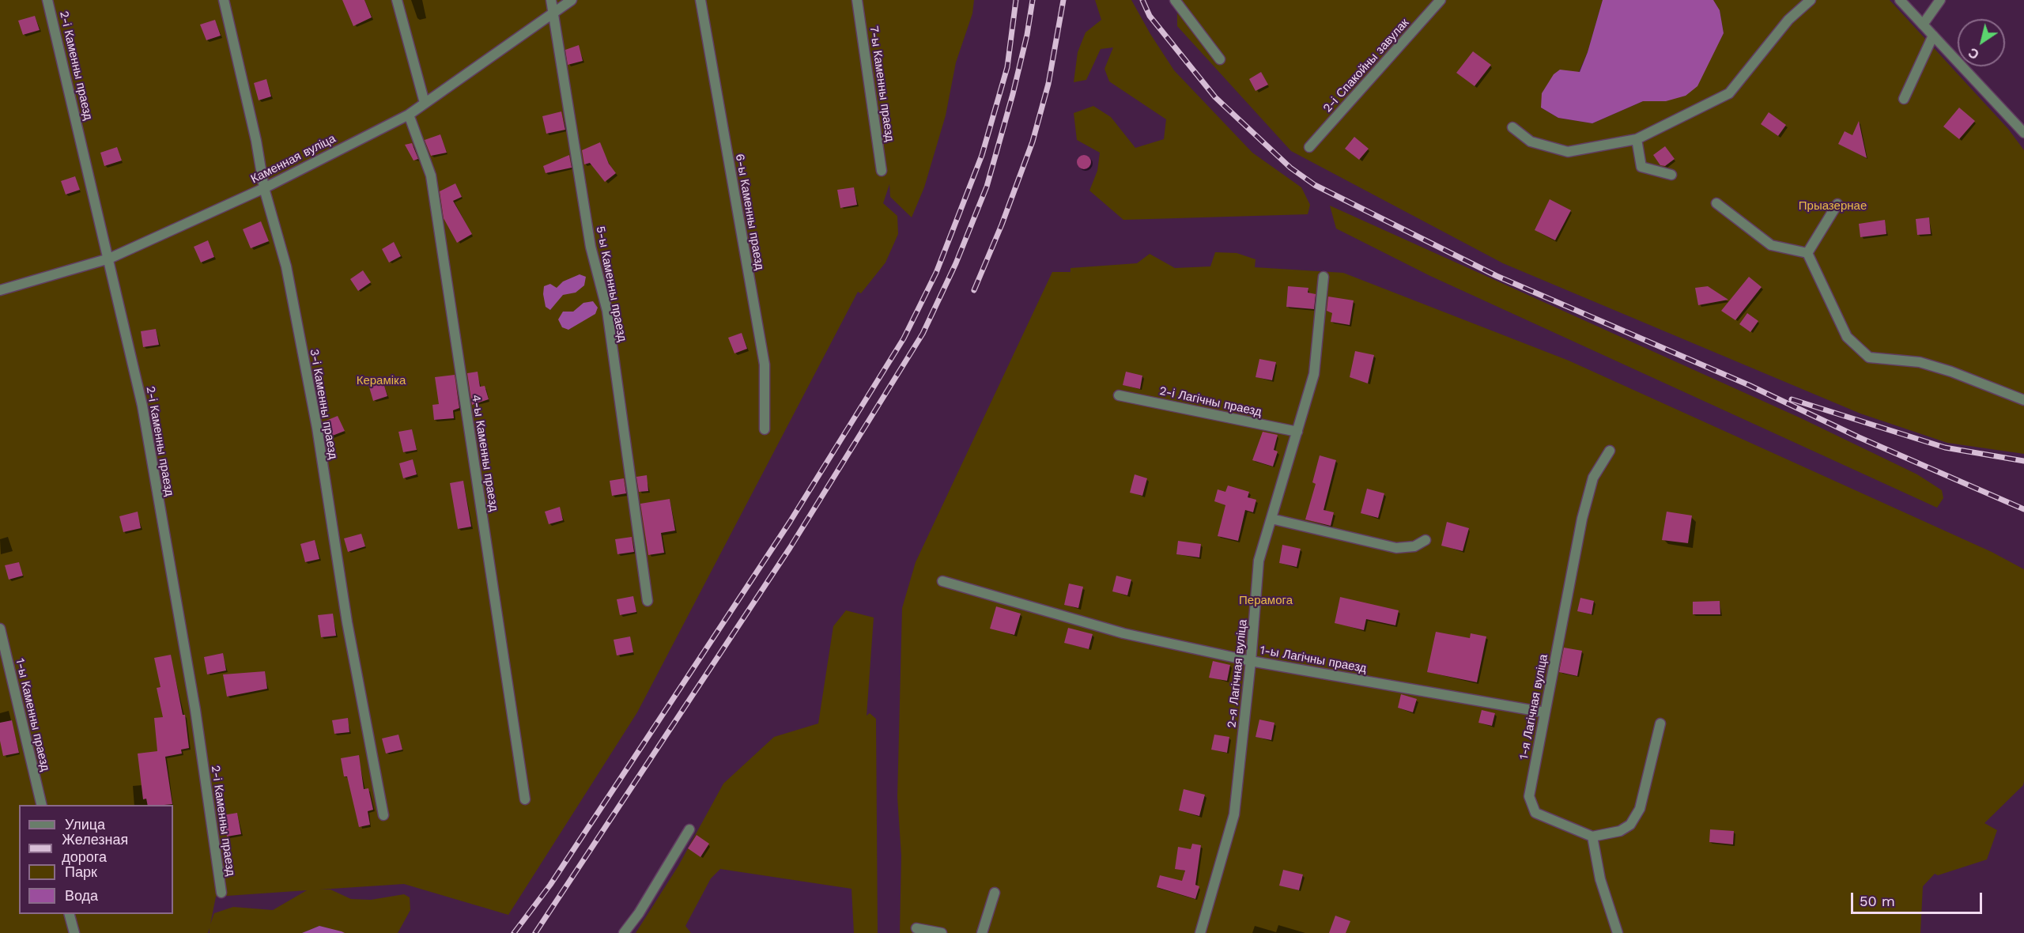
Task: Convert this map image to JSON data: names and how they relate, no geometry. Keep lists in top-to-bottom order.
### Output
{
  "streets": {
    "street": [
      "2-і Каменны праезд",
      "2-і Спакойны завулак",
      "7-ы Каменны праезд",
      "Каменная вуліца",
      "6-ы Каменны праезд",
      "5-ы Каменны праезд",
      "2-і Лагічны праезд",
      "3-і Каменны праезд",
      "4-ы Каменны праезд",
      "1-ы Лагічны праезд",
      "2-я Лагічная вуліца",
      "1-я Лагічная вуліца",
      "1-ы Каменны праезд"
    ]
  },
  "crossings": [
    ["2-і Каменны праезд", "Каменная вуліца"],
    ["Каменная вуліца", "5-ы Каменны праезд"],
    ["Каменная вуліца", "3-і Каменны праезд"],
    ["Каменная вуліца", "4-ы Каменны праезд"],
    ["2-і Лагічны праезд", "2-я Лагічная вуліца"],
    ["1-ы Лагічны праезд", "2-я Лагічная вуліца"],
    ["1-ы Лагічны праезд", "1-я Лагічная вуліца"]
  ],
  "parks": ["Прыазернае", "Кераміка", "Перамога"],
  "legend": [
    "Улица",
    "Железная дорога",
    "Парк",
    "Вода"
  ],
  "scale_bar": "50 m",
  "north": "bottom left"
}
